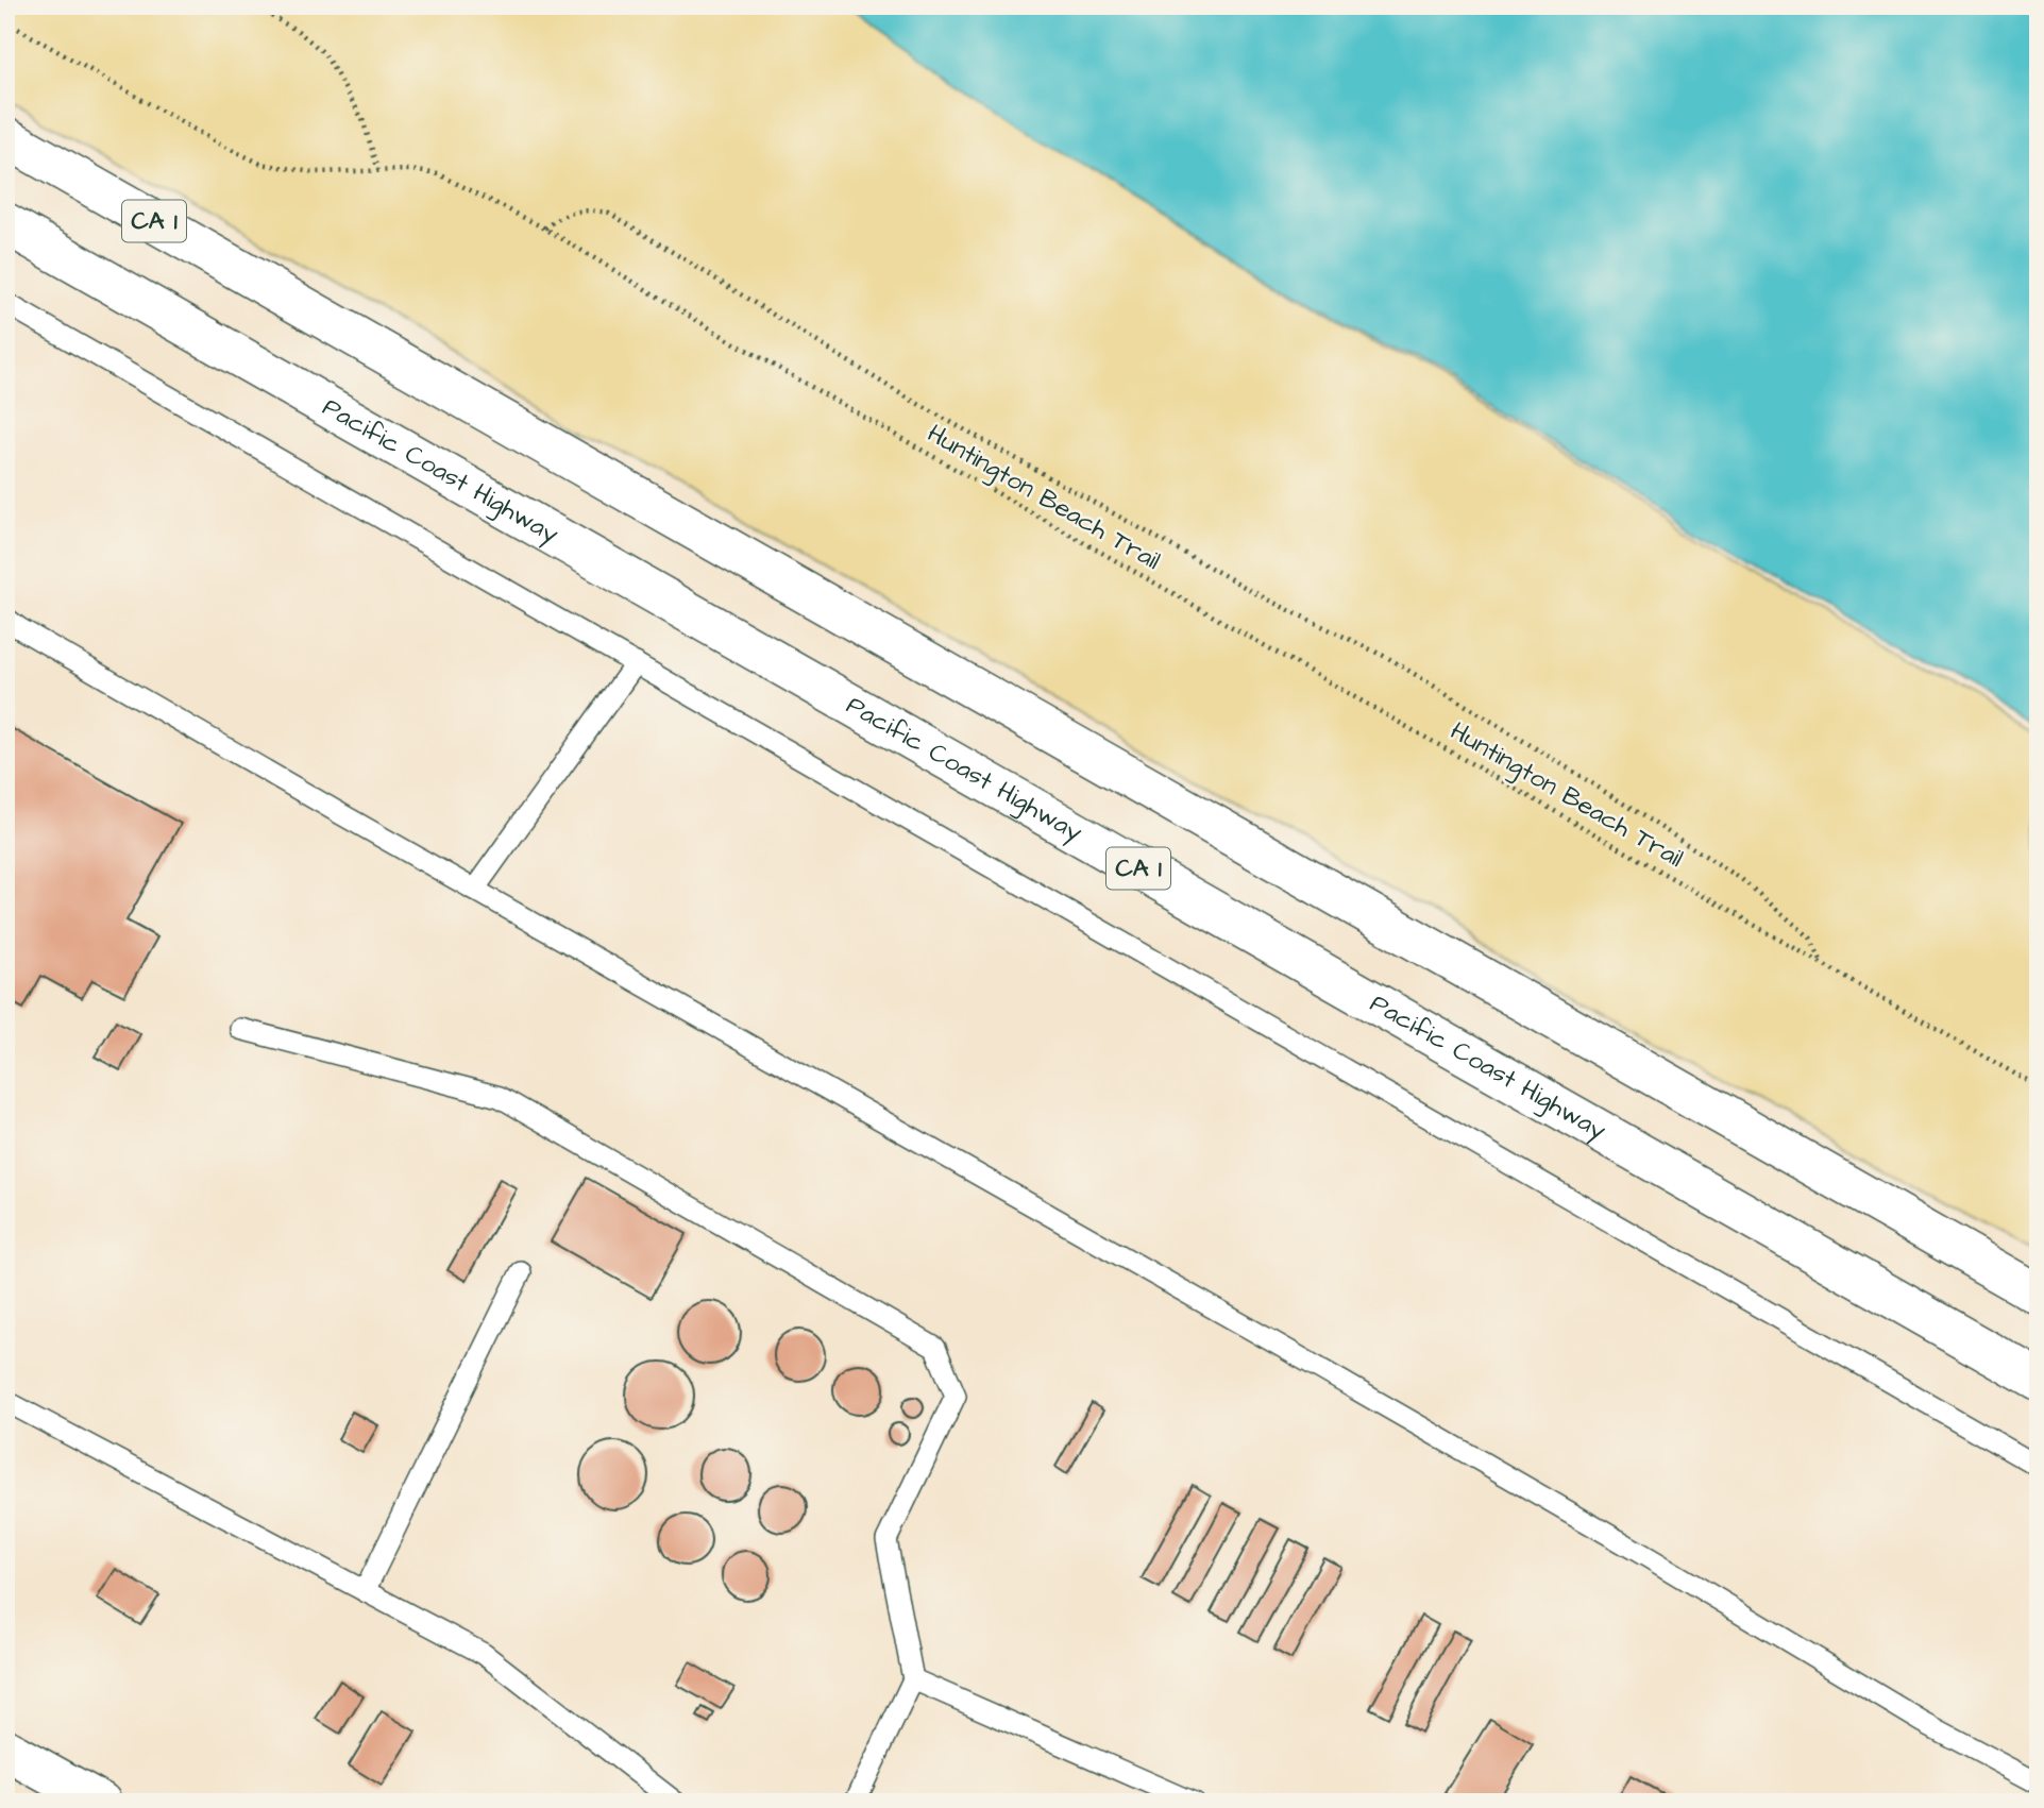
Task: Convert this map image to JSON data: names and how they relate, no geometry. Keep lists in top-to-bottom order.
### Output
{
  "streets": {
    "main road": ["CA 1", "Pacific Coast Highway"],
    "path": ["Huntington Beach Trail"]
  }
}
